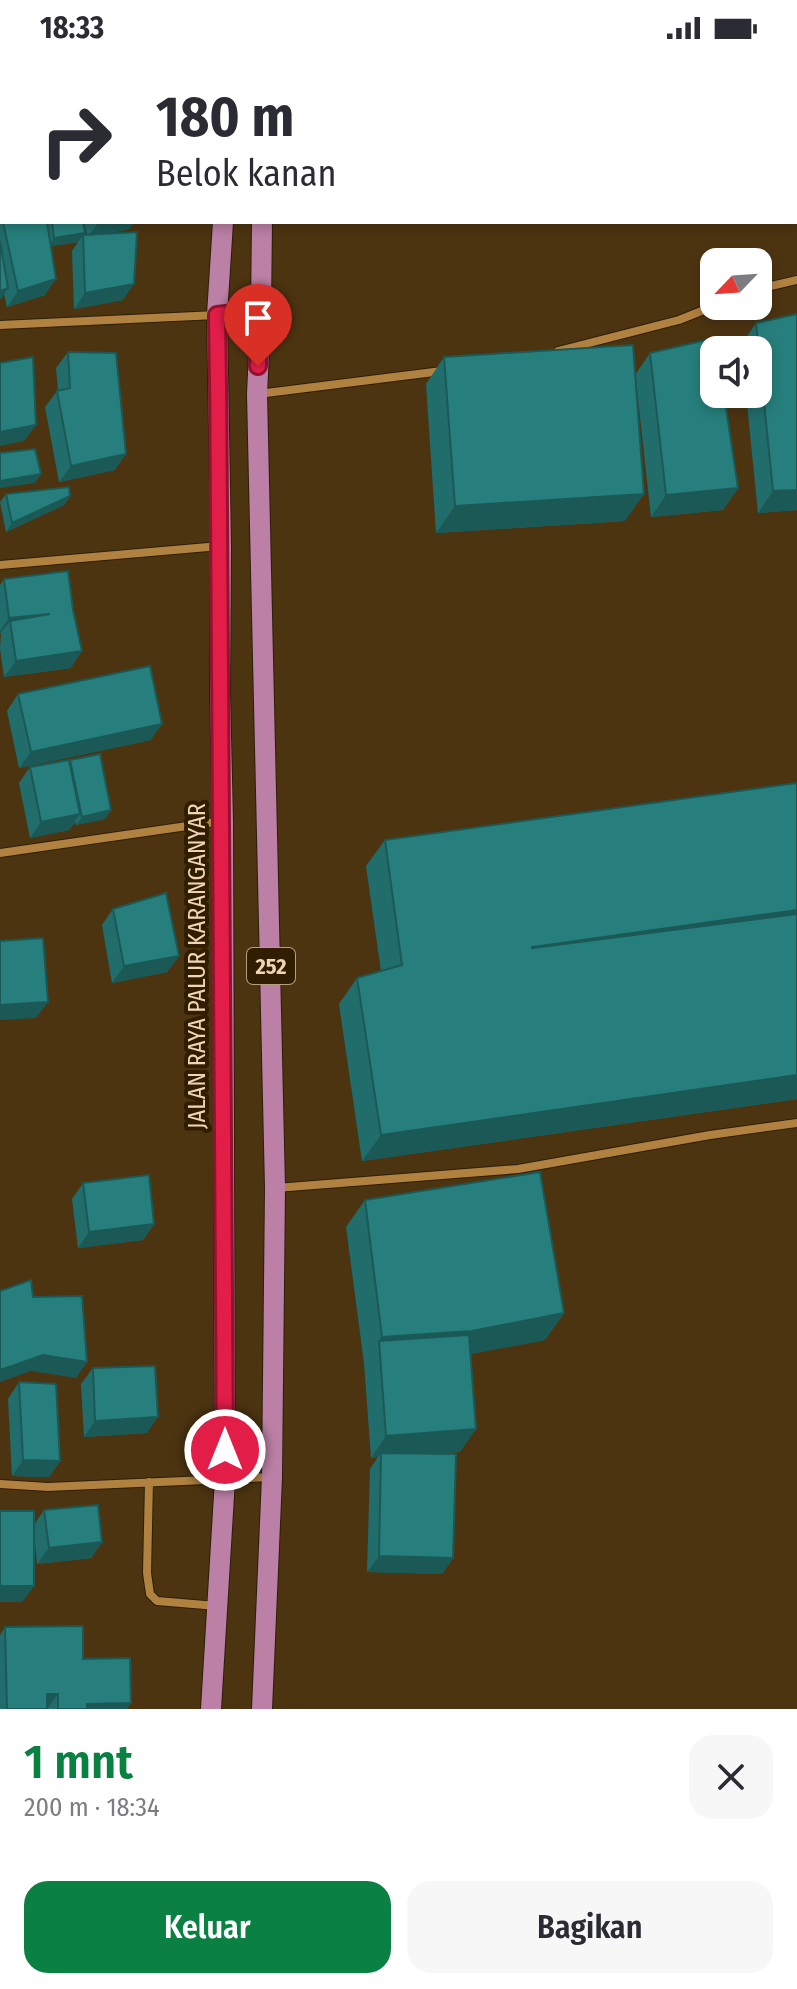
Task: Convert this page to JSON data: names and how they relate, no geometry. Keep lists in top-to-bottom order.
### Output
{
  "streets": {
    "main road": ["JALAN RAYA PALUR KARANGANYAR", "252"]
  },
  "north": "bottom left",
  "page": {
    "status": "18:33",
    "turn": ["180 m", "Belok kanan"],
    "heading": ["1 mnt", "200 m · 18:34"],
    "buttons": ["Keluar", "Bagikan"]
  }
}
